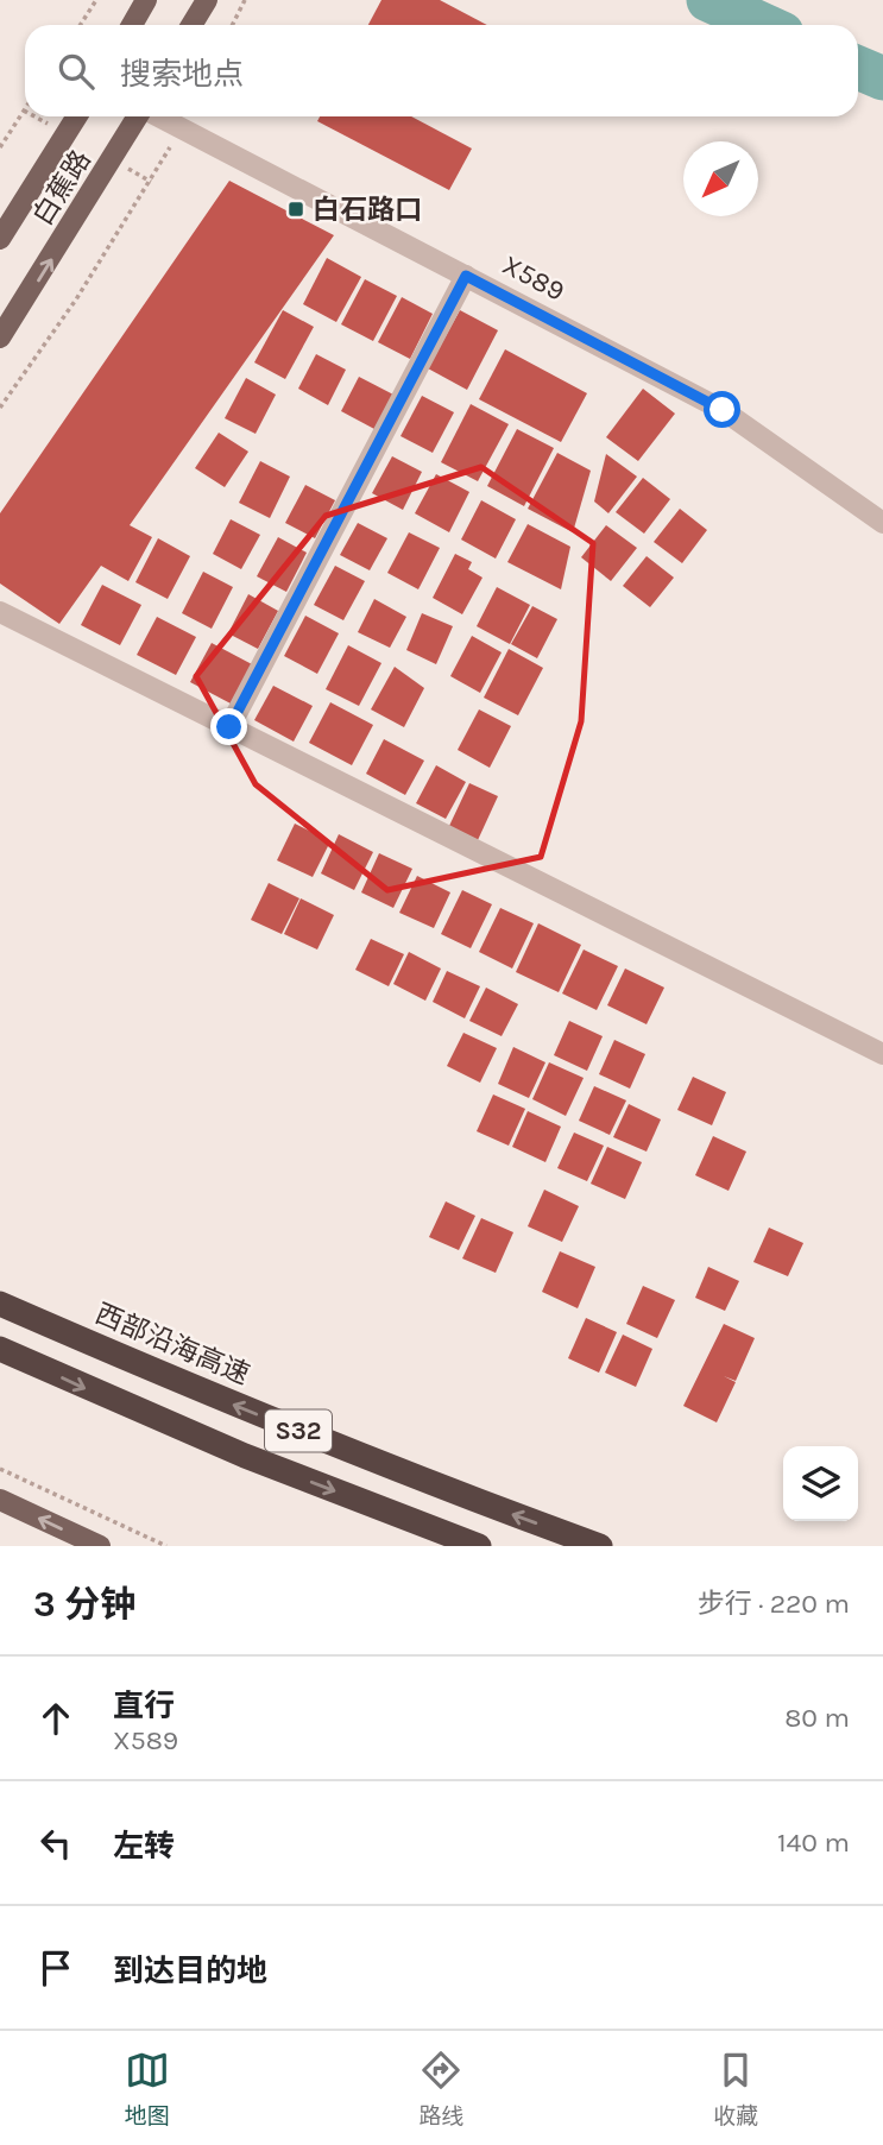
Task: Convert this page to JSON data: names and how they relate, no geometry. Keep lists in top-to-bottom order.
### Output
{
  "streets": {
    "highway": ["西部沿海高速", "S32"],
    "main road": ["白蕉路"],
    "street": ["X589"]
  },
  "places": {
    "transit": ["白石路口"]
  },
  "north": "bottom left",
  "page": {
    "search": "搜索地点",
    "heading": ["3 分钟", "步行 · 220 m"],
    "list": [
      ["直行", "X589", "80 m"],
      ["左转", "140 m"],
      "到达目的地"
    ],
    "nav": ["地图", "路线", "收藏"]
  }
}
